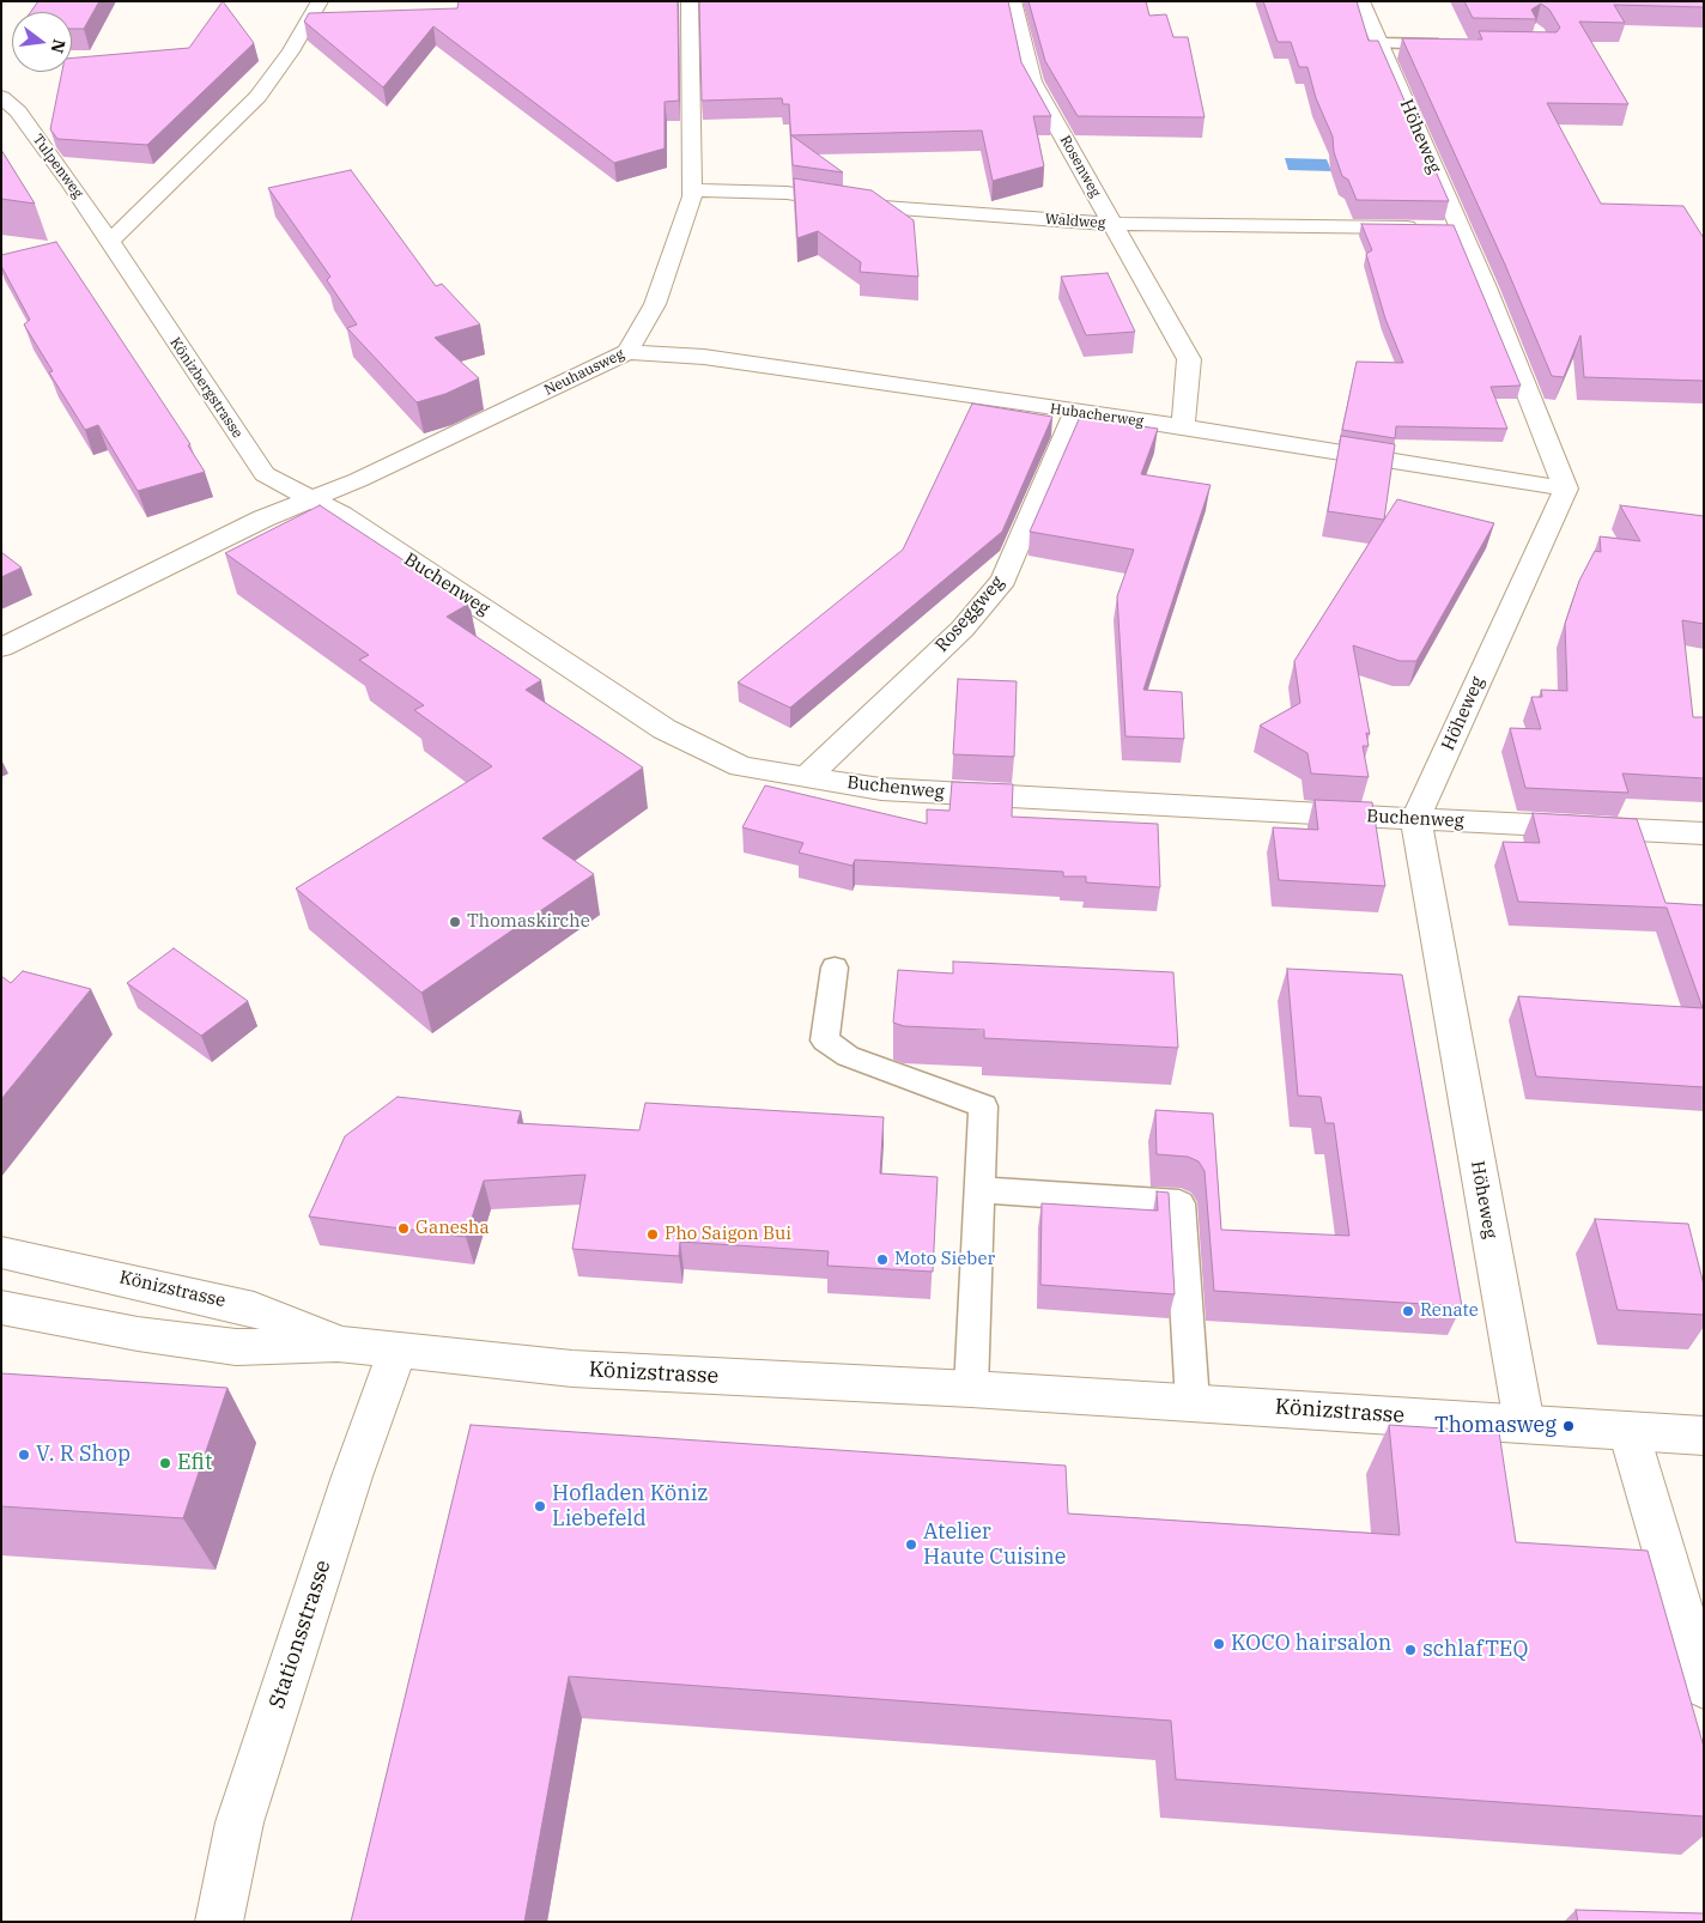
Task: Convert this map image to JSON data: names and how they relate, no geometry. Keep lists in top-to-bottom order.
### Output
{
  "streets": {
    "street": [
      "Höheweg",
      "Tulpenweg",
      "Rosenweg",
      "Waldweg",
      "Neuhausweg",
      "Könizbergstrasse",
      "Hubacherweg",
      "Buchenweg",
      "Roseggweg",
      "Könizstrasse",
      "Stationsstrasse"
    ]
  },
  "crossings": [
    ["Höheweg", "Waldweg"],
    ["Höheweg", "Hubacherweg"],
    ["Höheweg", "Buchenweg"],
    ["Höheweg", "Könizstrasse"],
    ["Tulpenweg", "Könizbergstrasse"],
    ["Rosenweg", "Waldweg"],
    ["Rosenweg", "Hubacherweg"],
    ["Waldweg", "Neuhausweg"],
    ["Neuhausweg", "Könizbergstrasse"],
    ["Neuhausweg", "Hubacherweg"],
    ["Neuhausweg", "Buchenweg"],
    ["Könizbergstrasse", "Buchenweg"],
    ["Hubacherweg", "Roseggweg"],
    ["Buchenweg", "Roseggweg"],
    ["Könizstrasse", "Stationsstrasse"]
  ],
  "places": [
    "Thomaskirche",
    "Ganesha",
    "Pho Saigon Bui",
    "Moto Sieber",
    "Renate",
    "Thomasweg",
    "V. R Shop",
    "Efit",
    "Hofladen Köniz Liebefeld",
    "Atelier Haute Cuisine",
    "KOCO hairsalon",
    "schlafTEQ"
  ],
  "north": "right"
}
